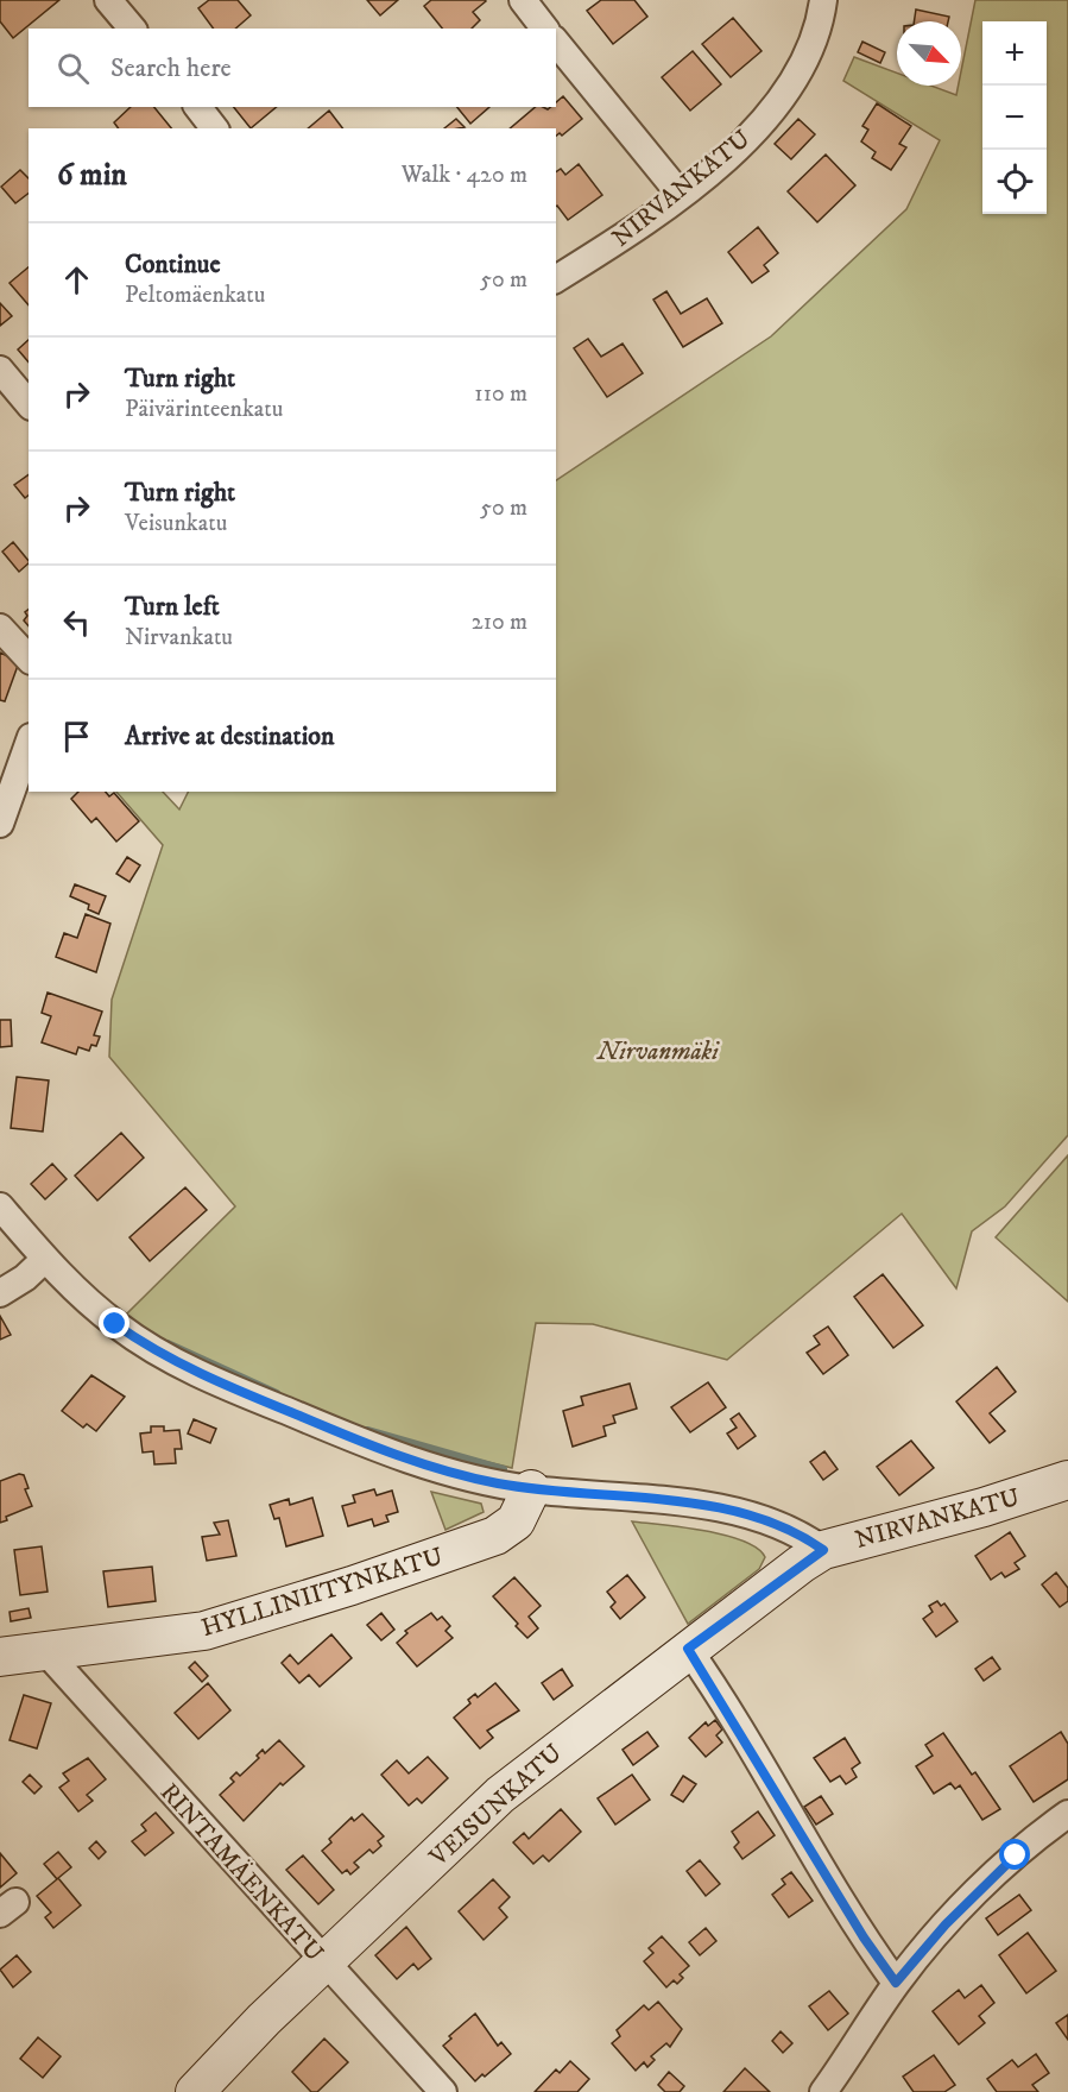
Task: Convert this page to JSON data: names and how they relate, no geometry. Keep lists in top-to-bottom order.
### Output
{
  "streets": {
    "street": [
      "NIRVANKATU",
      "HYLLINIITYNKATU",
      "VEISUNKATU",
      "RINTAMÄENKATU"
    ]
  },
  "crossings": [
    ["NIRVANKATU", "HYLLINIITYNKATU"],
    ["NIRVANKATU", "VEISUNKATU"],
    ["HYLLINIITYNKATU", "RINTAMÄENKATU"],
    ["VEISUNKATU", "RINTAMÄENKATU"]
  ],
  "parks": ["Nirvanmäki"],
  "north": "bottom right",
  "page": {
    "map_buttons": ["+", "−"],
    "search": "Search here",
    "heading": ["6 min", "Walk · 420 m"],
    "list": [
      ["Continue", "Peltomäenkatu", "50 m"],
      ["Turn right", "Päivärinteenkatu", "110 m"],
      ["Turn right", "Veisunkatu", "50 m"],
      ["Turn left", "Nirvankatu", "210 m"],
      "Arrive at destination"
    ]
  }
}
